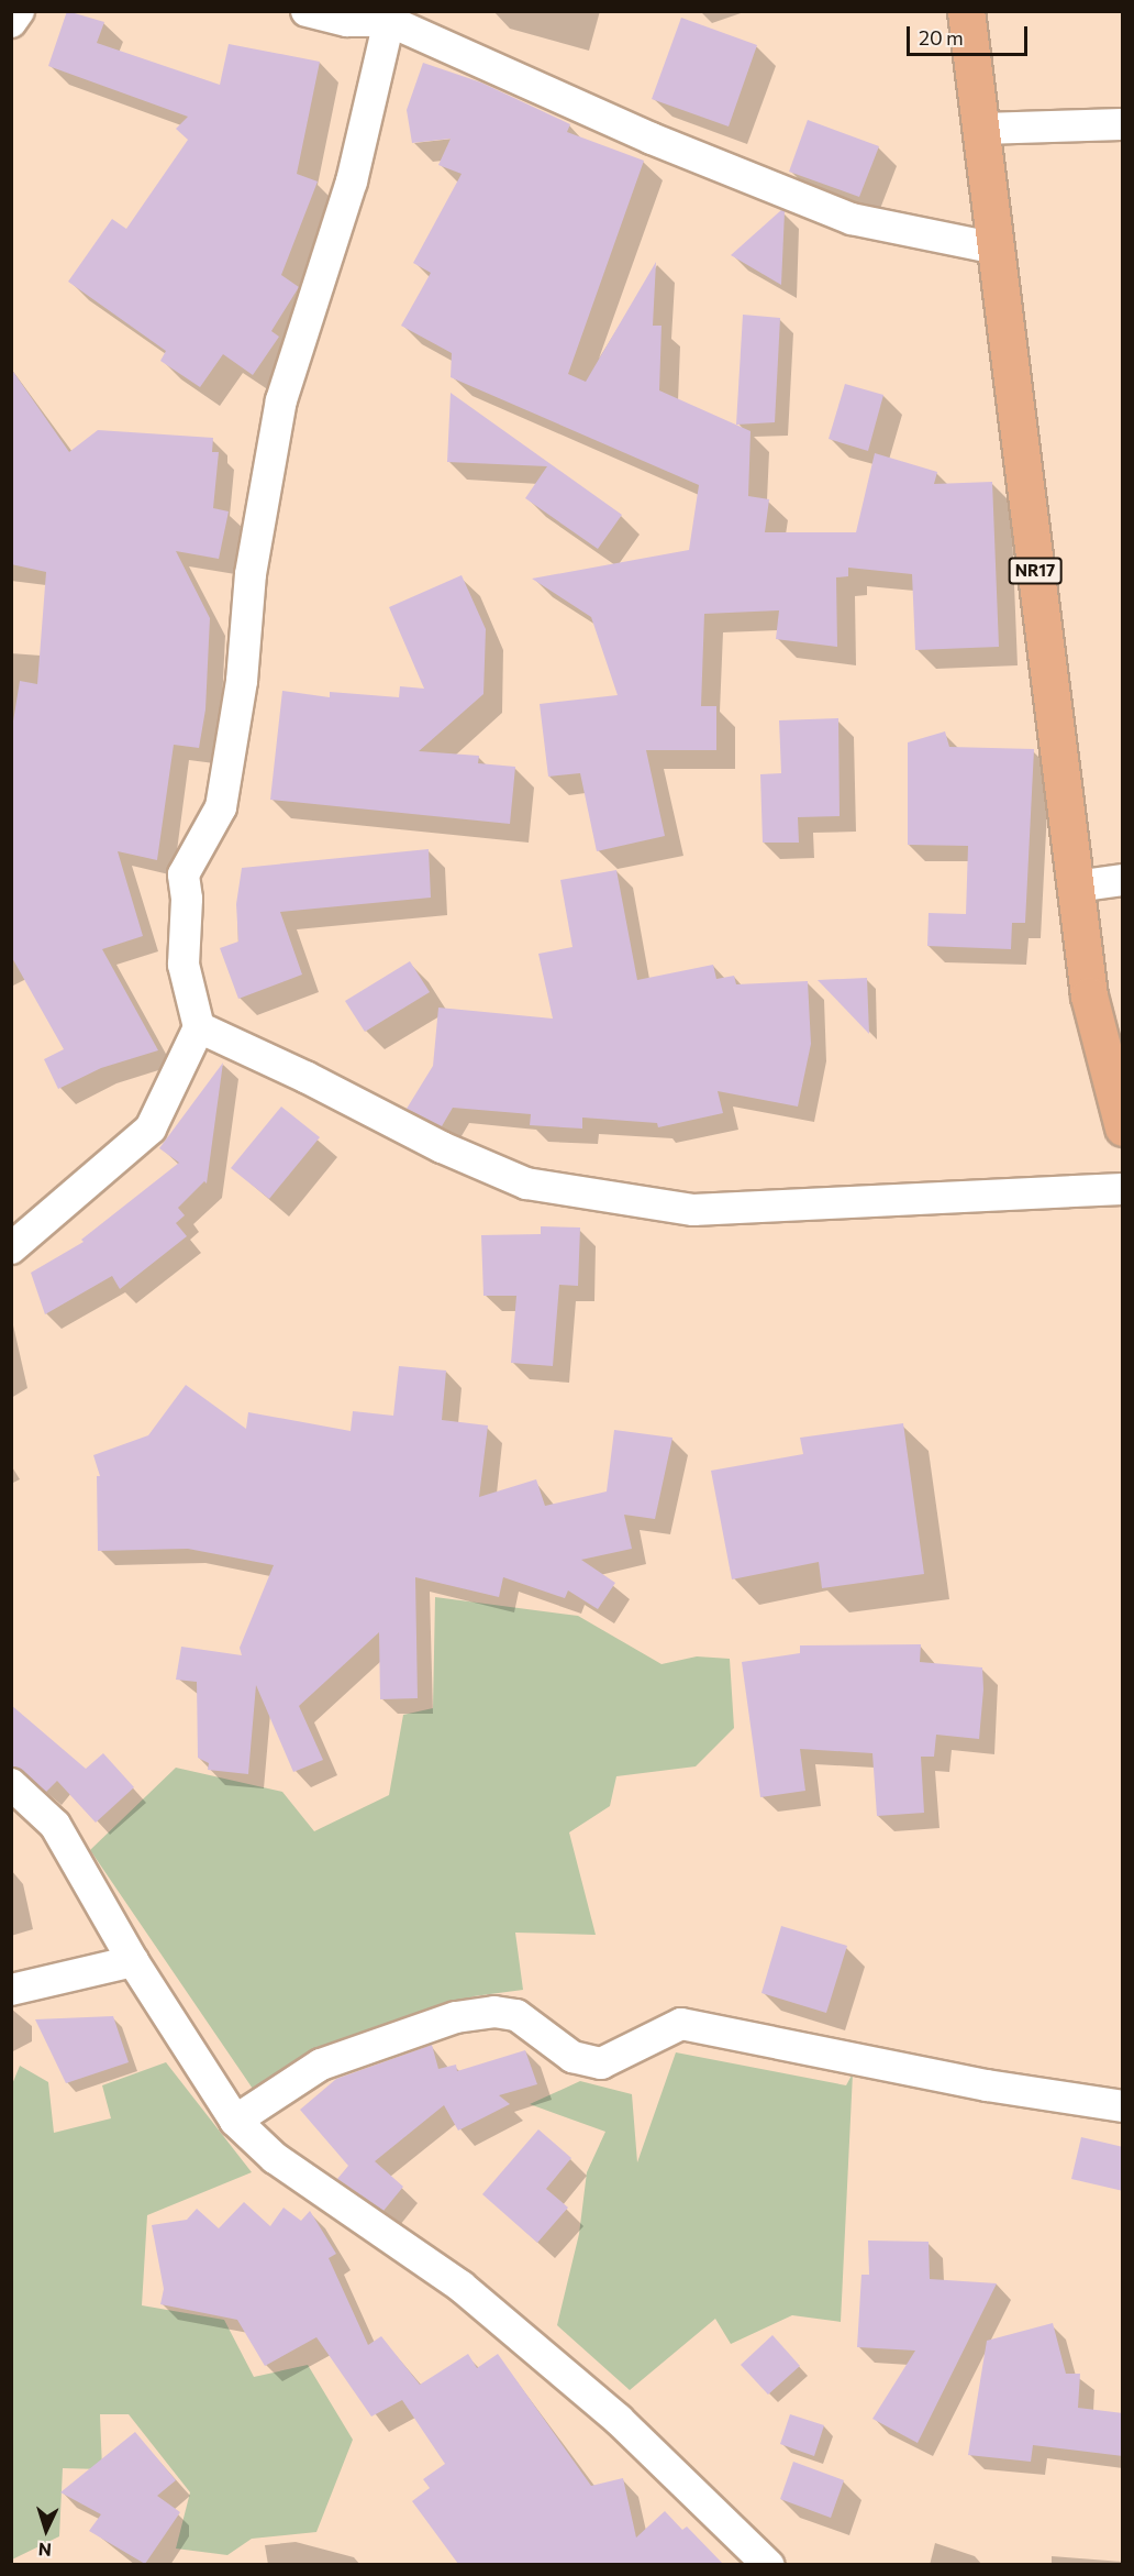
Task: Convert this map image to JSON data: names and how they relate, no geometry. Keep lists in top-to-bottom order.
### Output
{
  "streets": {
    "main road": ["NR17"]
  },
  "scale_bar": "20 m",
  "north": "bottom"
}
